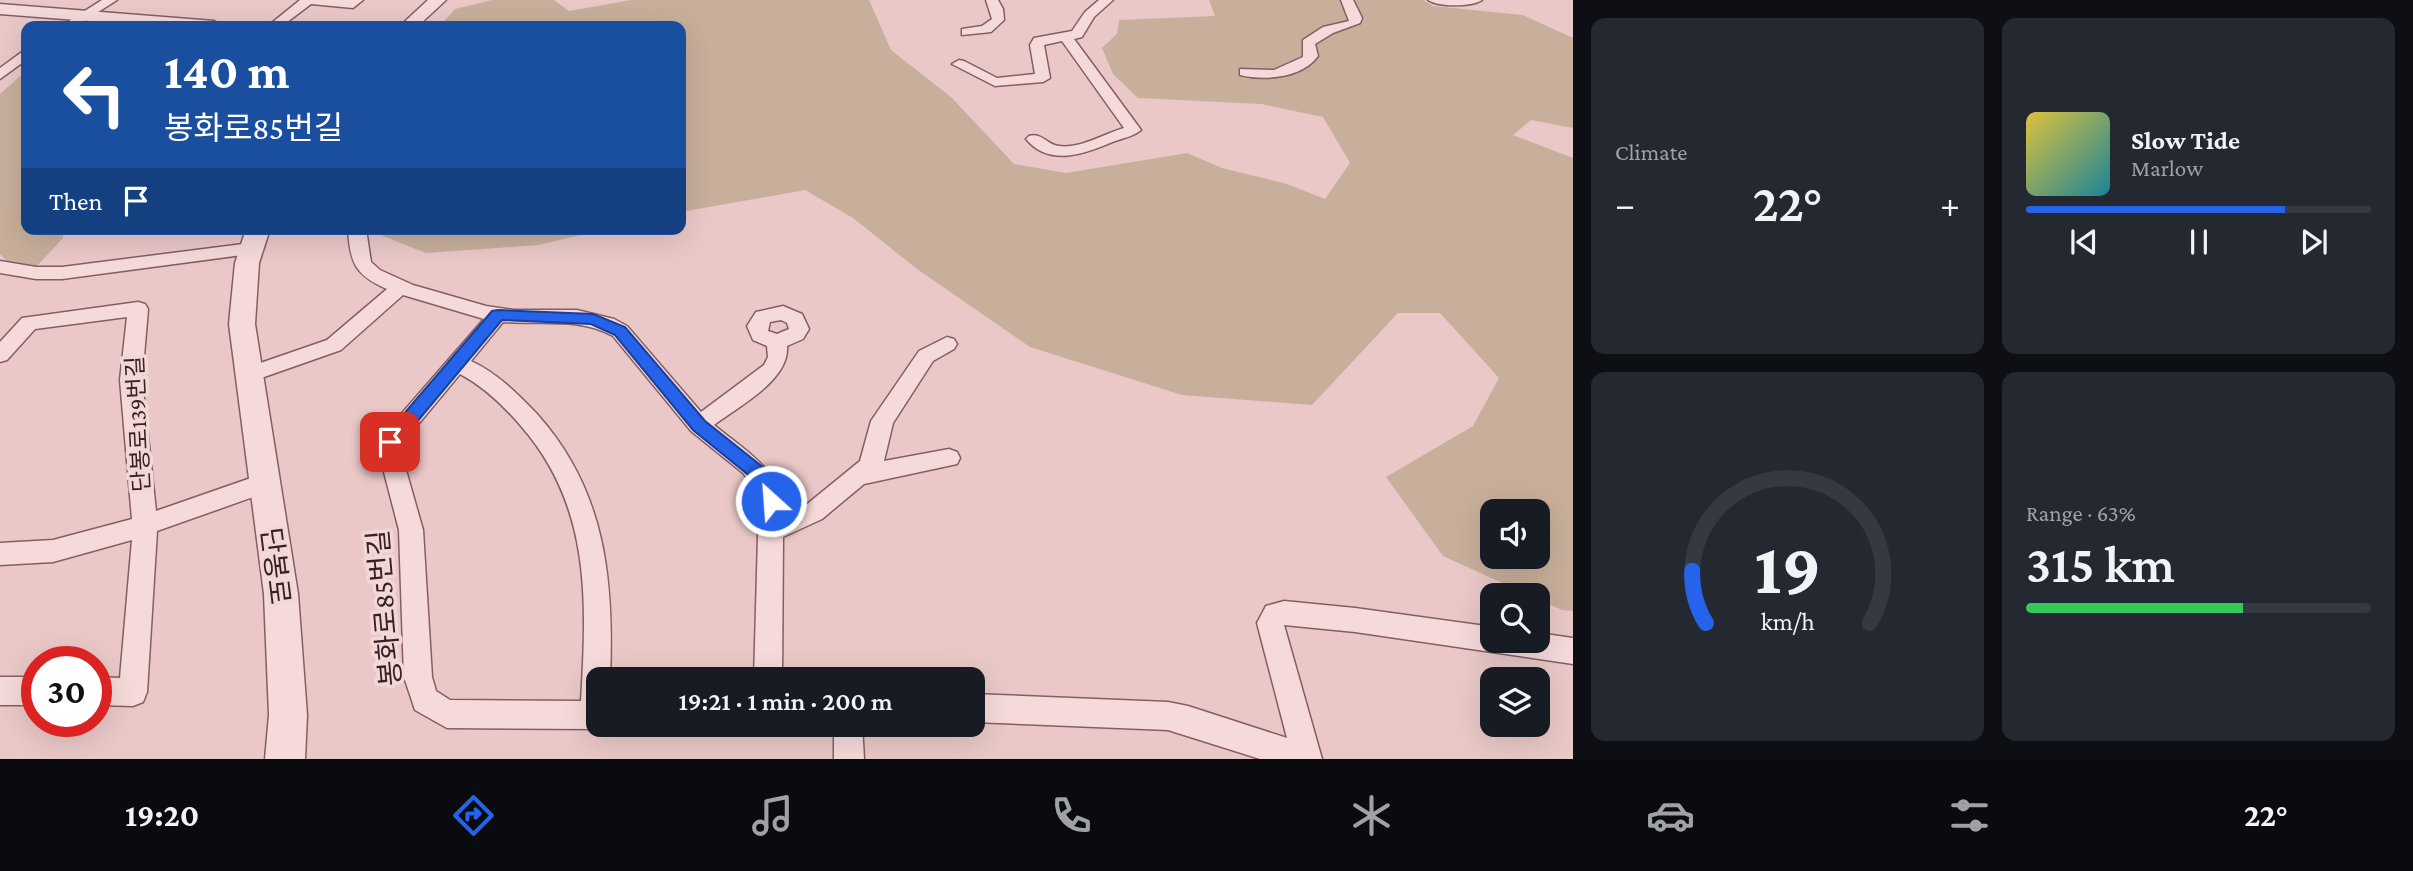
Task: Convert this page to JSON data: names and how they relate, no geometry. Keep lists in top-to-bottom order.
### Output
{
  "streets": {
    "street": ["단봉로139번길", "단봉로", "봉화로85번길"]
  },
  "crossings": [
    ["단봉로139번길", "단봉로"]
  ],
  "page": {
    "tile": [
      "Climate",
      ["Range · 63%", "315 km"]
    ],
    "turn": ["140 m", "봉화로85번길"],
    "song": ["Slow Tide", "Marlow"],
    "then": "Then",
    "heat": ["−", "22°", "+"],
    "limit": "30",
    "trip": "19:21 · 1 min · 200 m",
    "tabs": ["19:20", "22°"],
    "gauge": ["19", "km/h"]
  }
}
